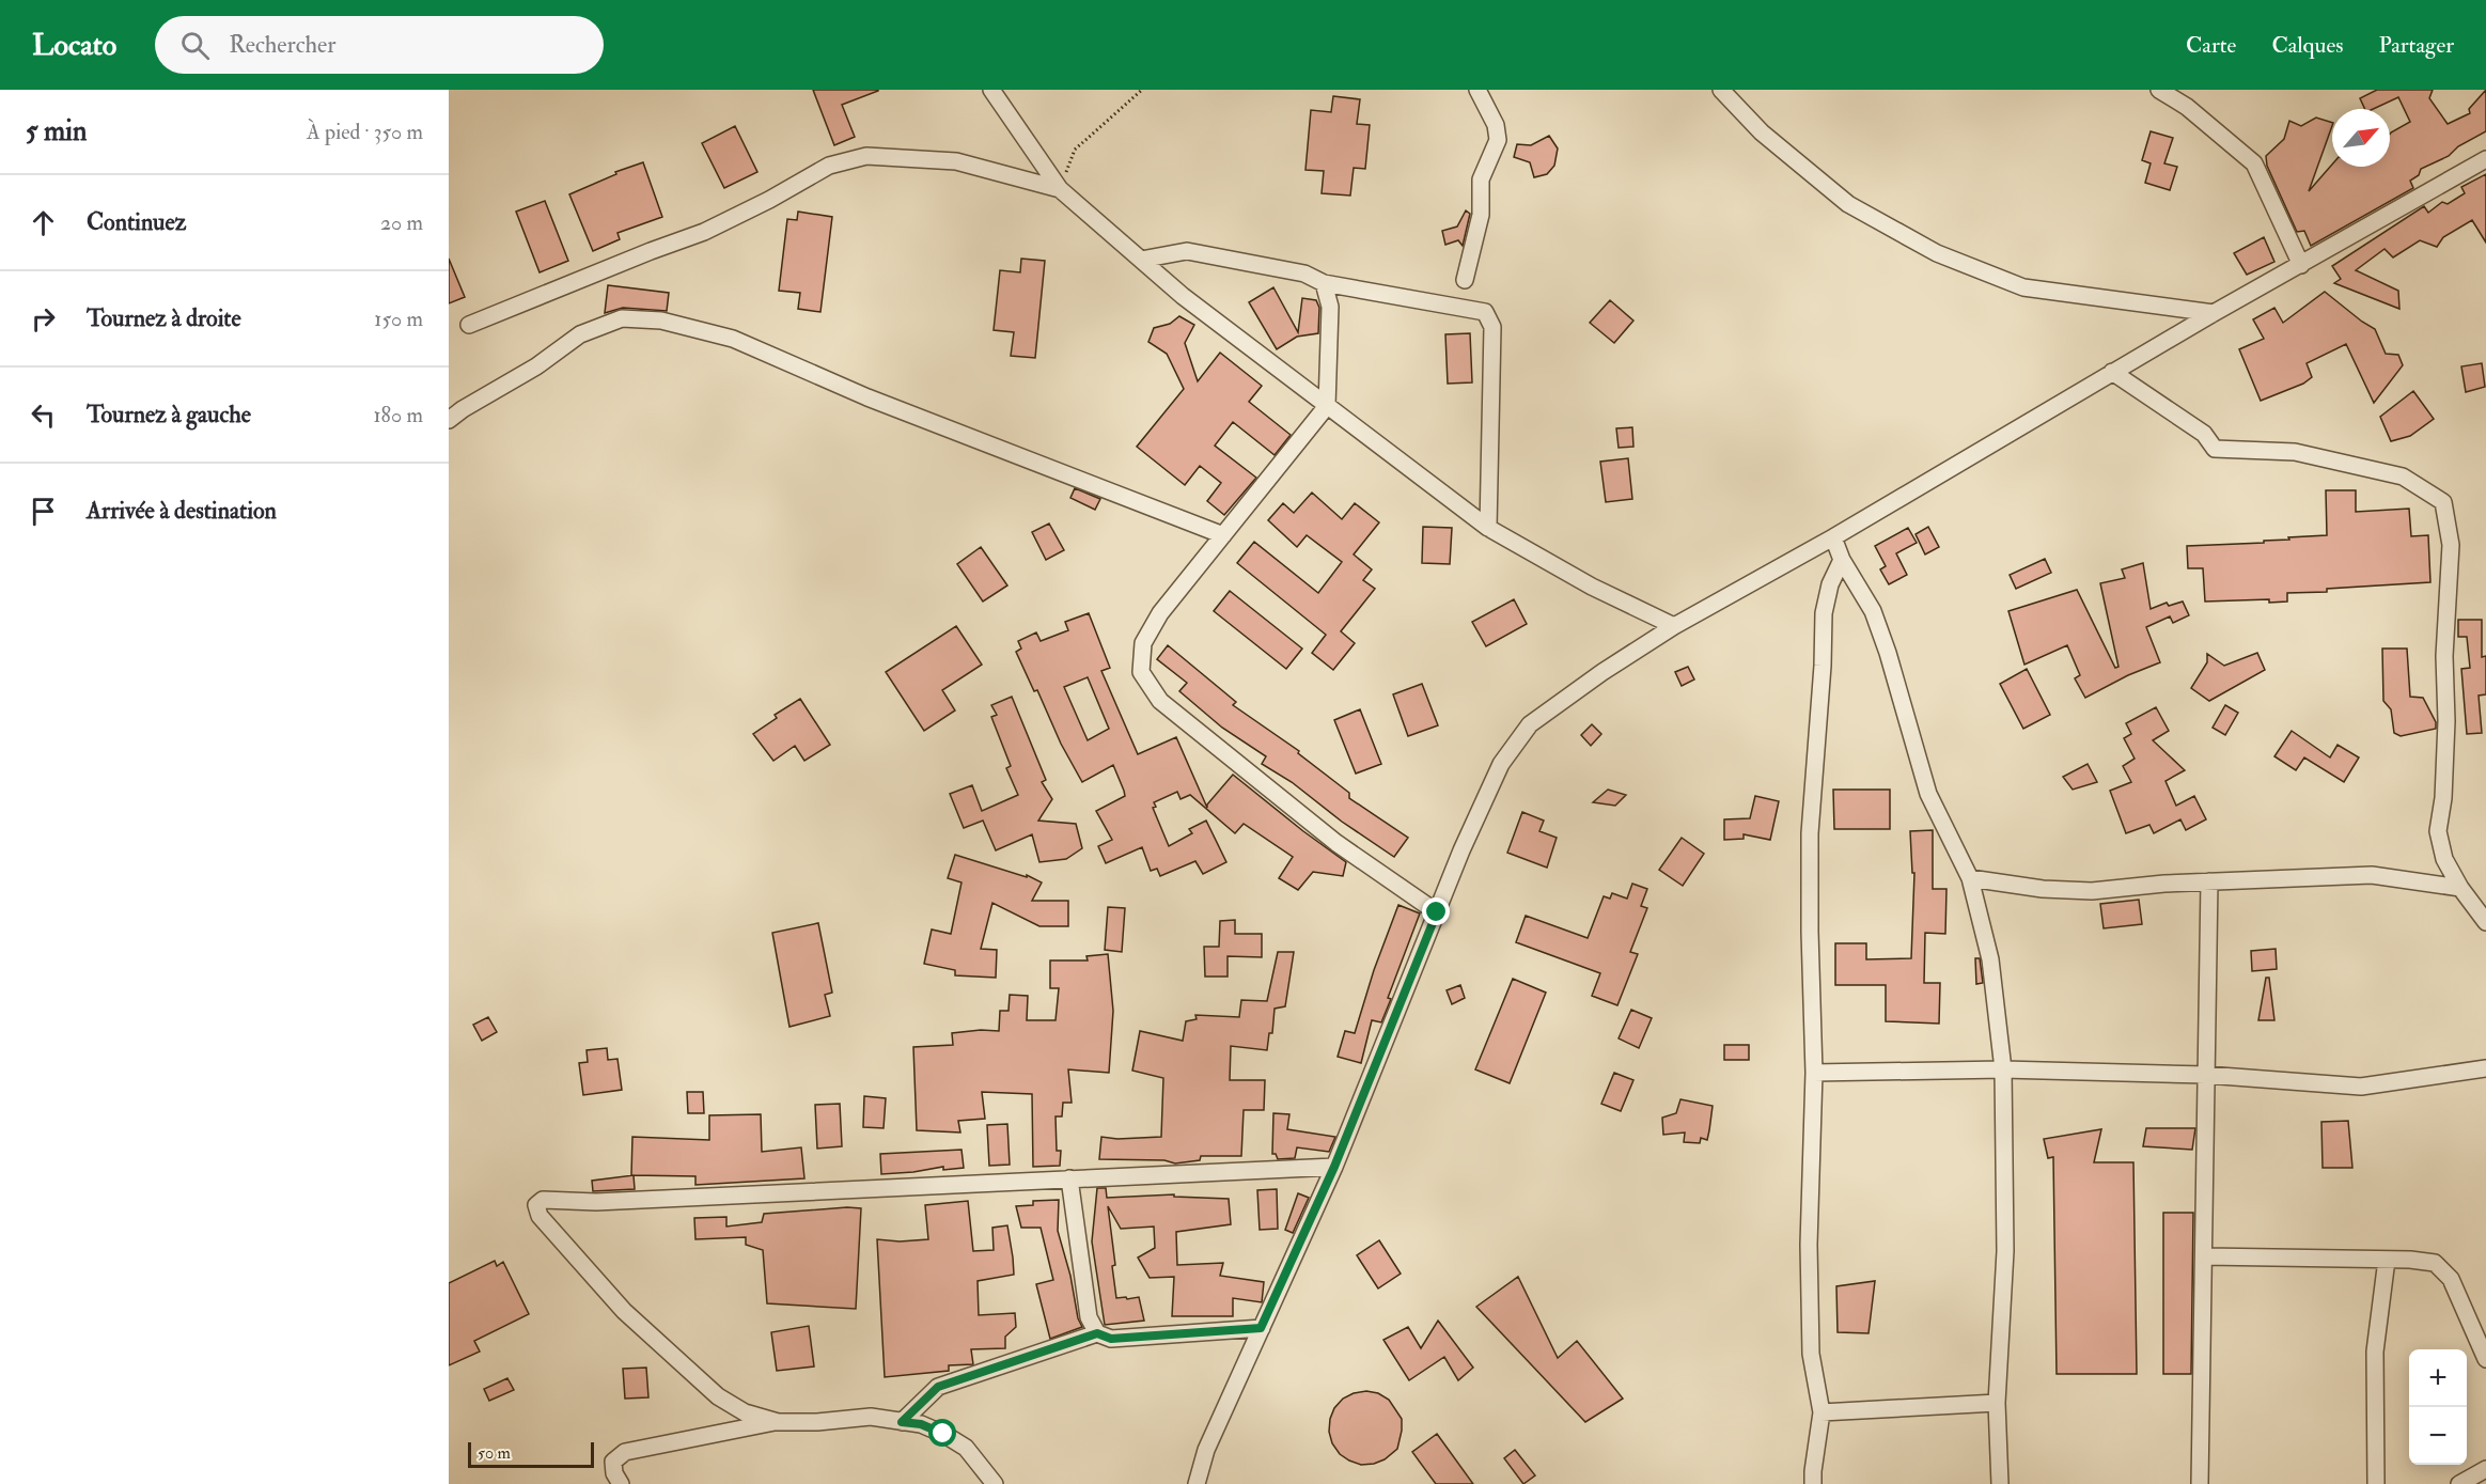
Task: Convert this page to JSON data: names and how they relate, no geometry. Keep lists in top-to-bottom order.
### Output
{
  "scale_bar": "50 m",
  "north": "top right",
  "page": {
    "header": "Locato",
    "search": "Rechercher",
    "nav": ["Carte", "Calques", "Partager"],
    "heading": ["5 min", "À pied · 350 m"],
    "list": [
      ["Continuez", "20 m"],
      ["Tournez à droite", "150 m"],
      ["Tournez à gauche", "180 m"],
      "Arrivée à destination"
    ],
    "map_buttons": ["+", "−"],
    "scale": "50 m"
  }
}
